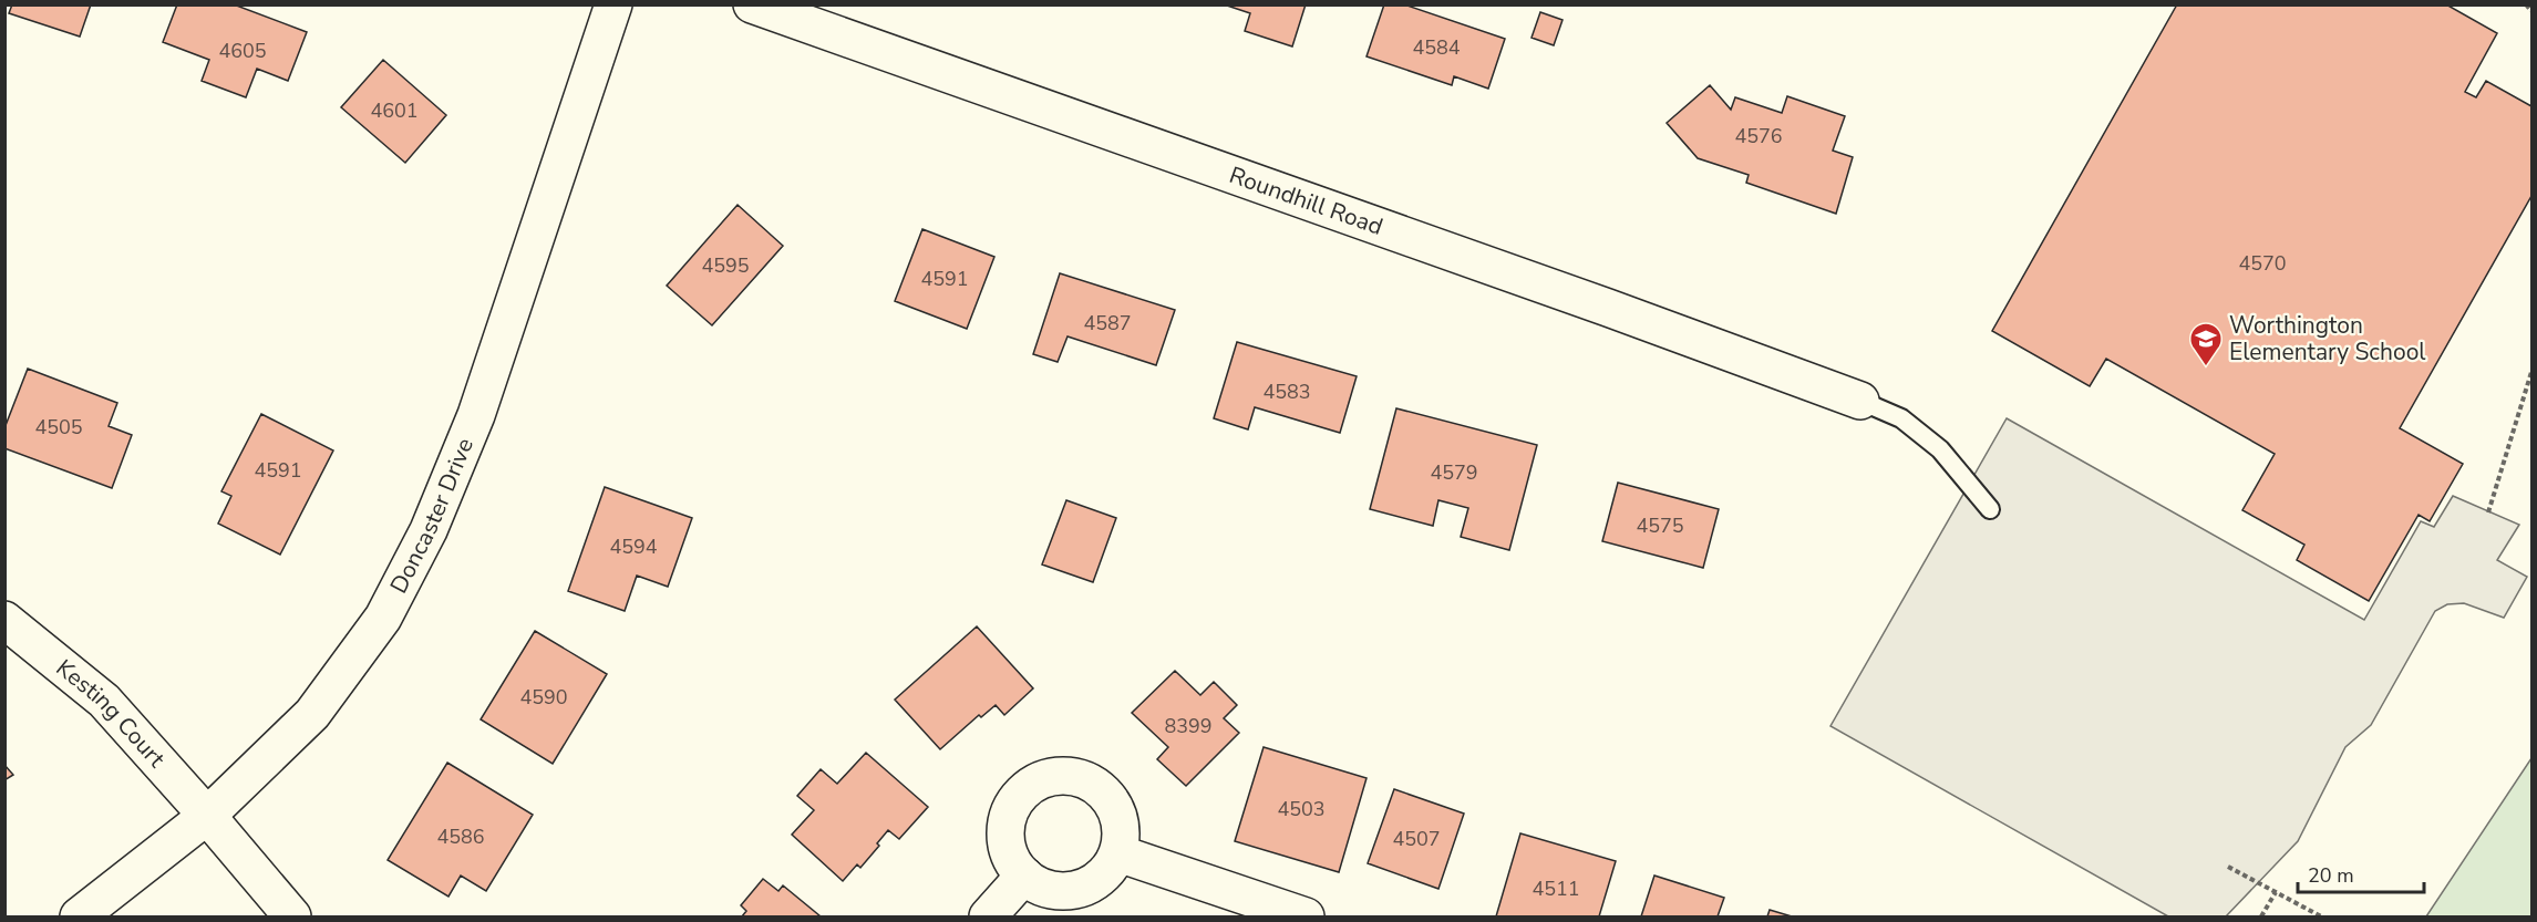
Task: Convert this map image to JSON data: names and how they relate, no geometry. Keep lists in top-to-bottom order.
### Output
{
  "streets": {
    "street": ["Roundhill Road", "Doncaster Drive", "Kesting Court"]
  },
  "crossings": [
    ["Doncaster Drive", "Kesting Court"]
  ],
  "places": {
    "school or university": ["Worthington Elementary School"]
  },
  "house_numbers": [
    "4584",
    "4605",
    "4601",
    "4576",
    "4570",
    "4595",
    "4591",
    "4587",
    "4583",
    "4505",
    "4591",
    "4579",
    "4575",
    "4594",
    "4590",
    "8399",
    "4503",
    "4586",
    "4507",
    "4511"
  ],
  "scale_bar": "20 m"
}
